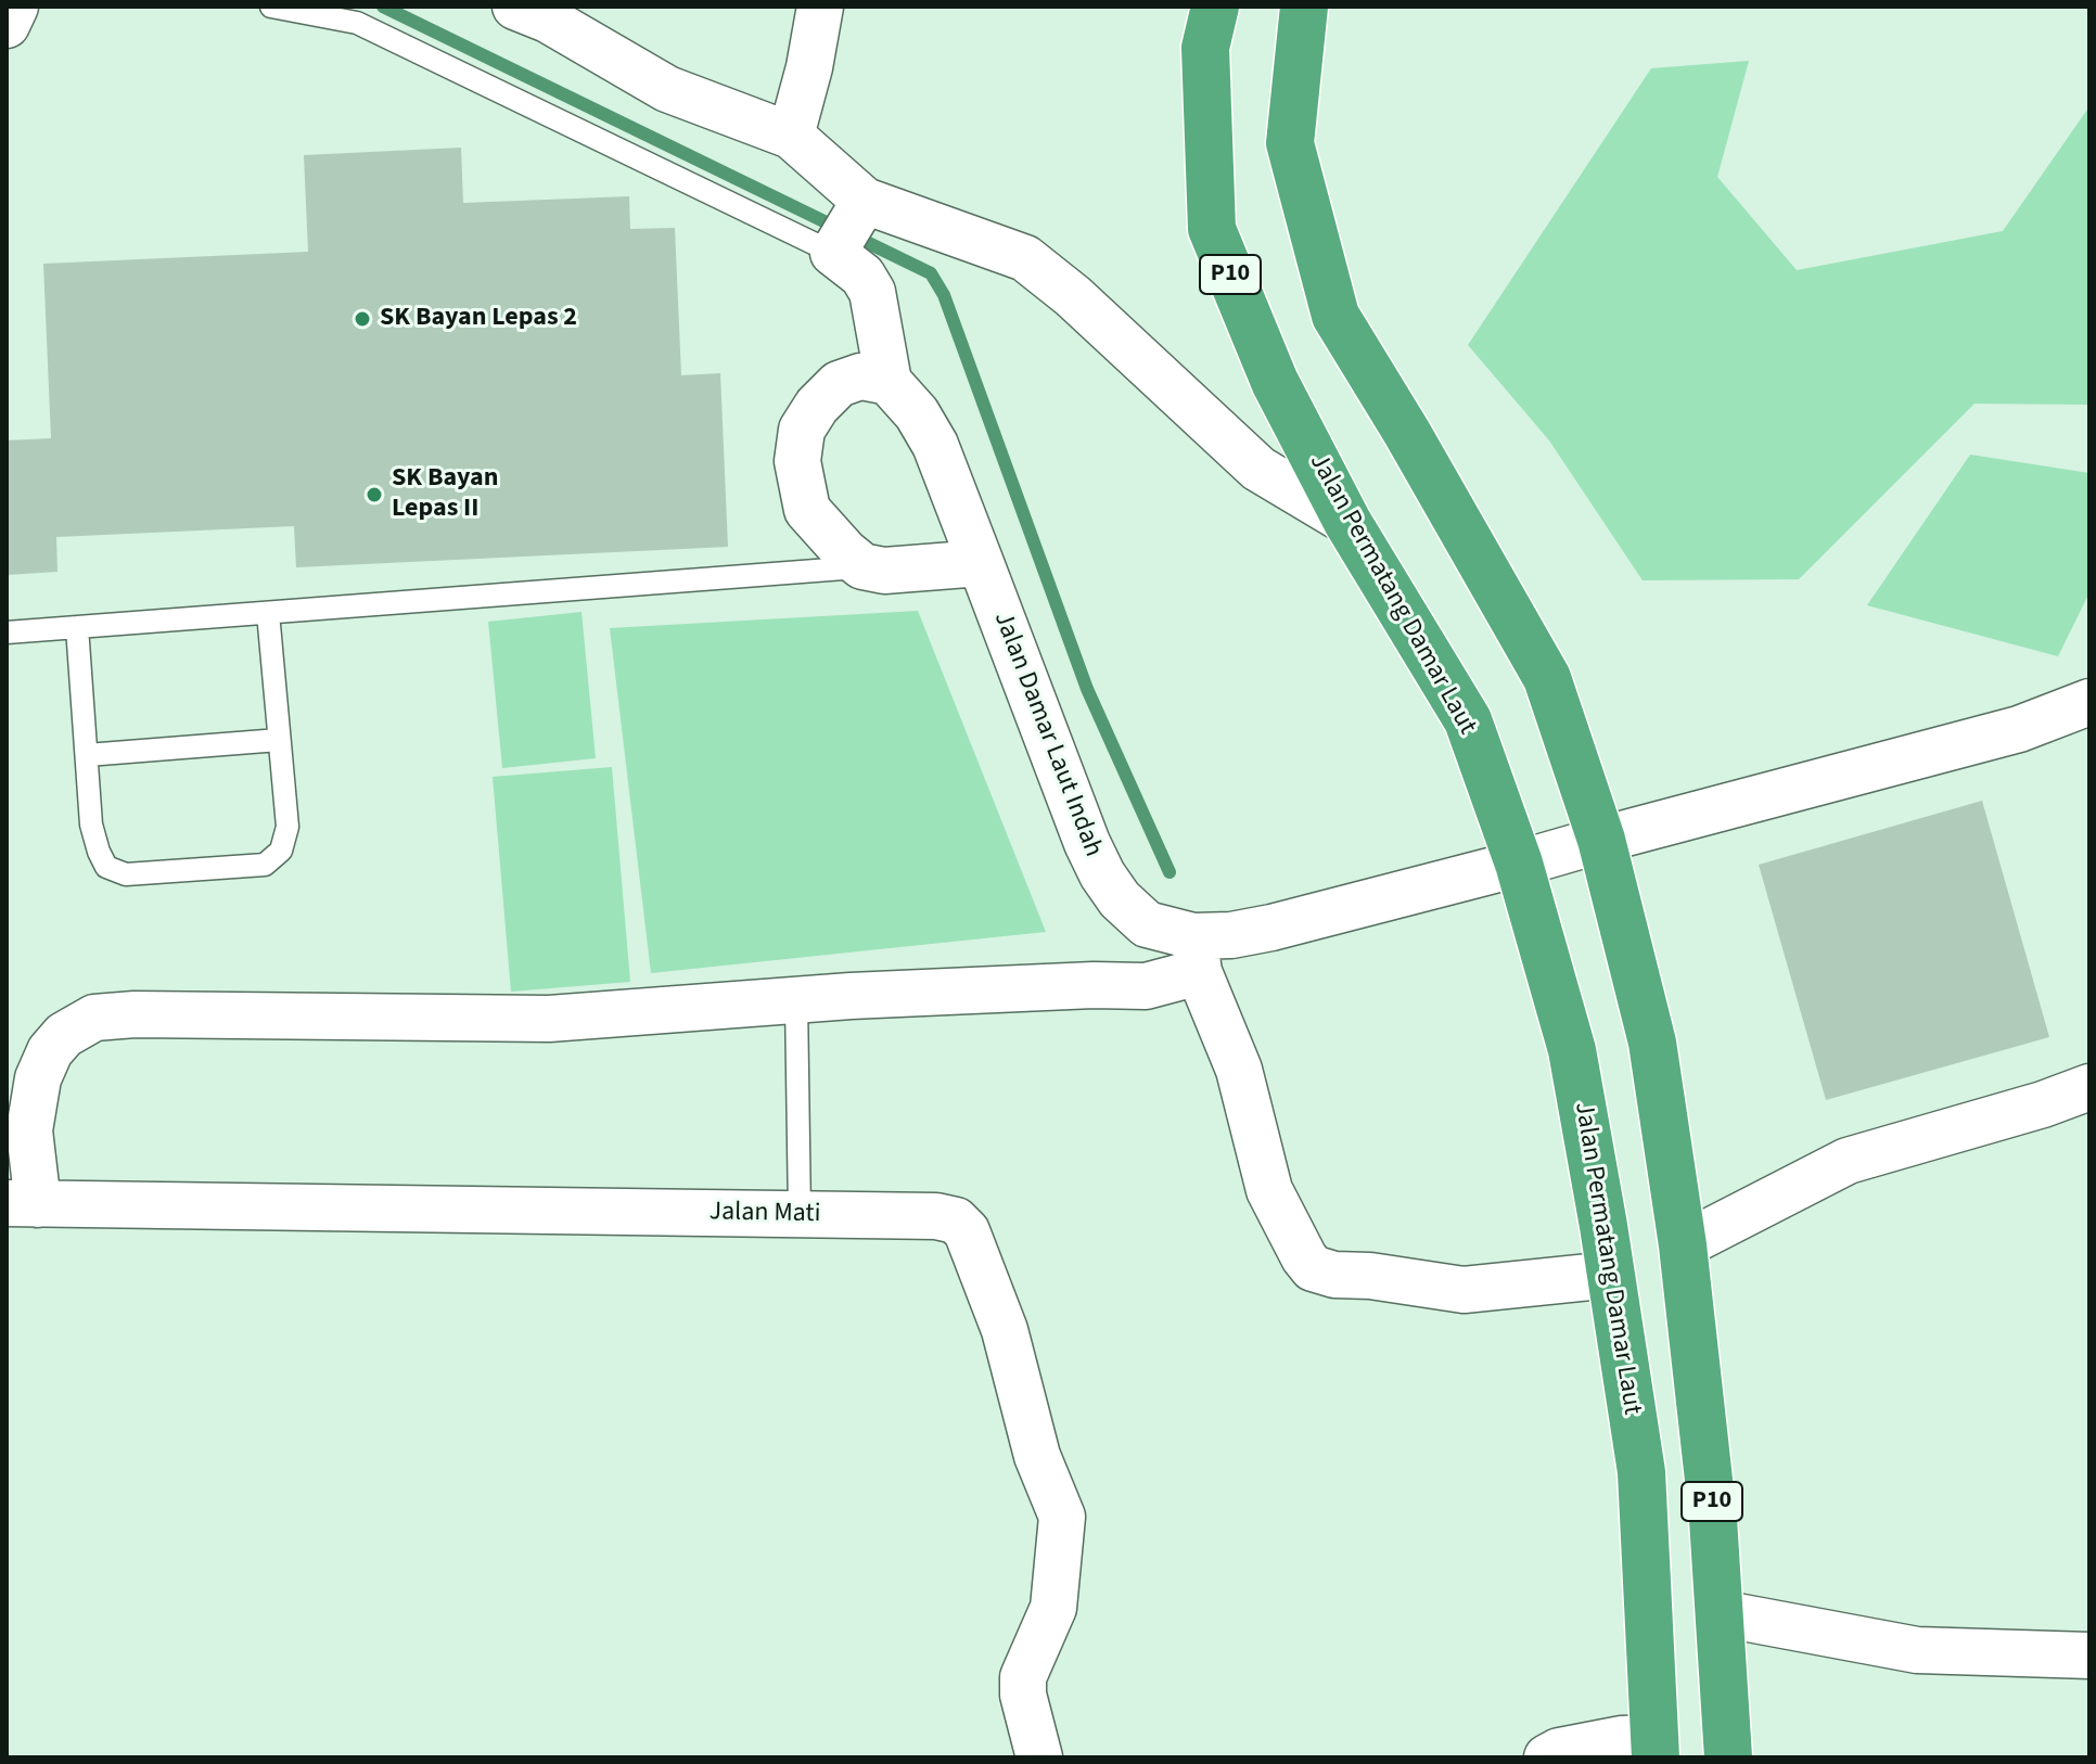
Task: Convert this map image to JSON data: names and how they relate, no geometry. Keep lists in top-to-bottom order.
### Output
{
  "streets": {
    "highway": ["P10", "Jalan Permatang Damar Laut"],
    "street": ["Jalan Damar Laut Indah", "Jalan Mati"]
  },
  "crossings": [
    ["P10", "Jalan Damar Laut Indah"],
    ["Jalan Permatang Damar Laut", "Jalan Damar Laut Indah"]
  ],
  "places": ["SK Bayan Lepas 2", "SK Bayan Lepas II"]
}
